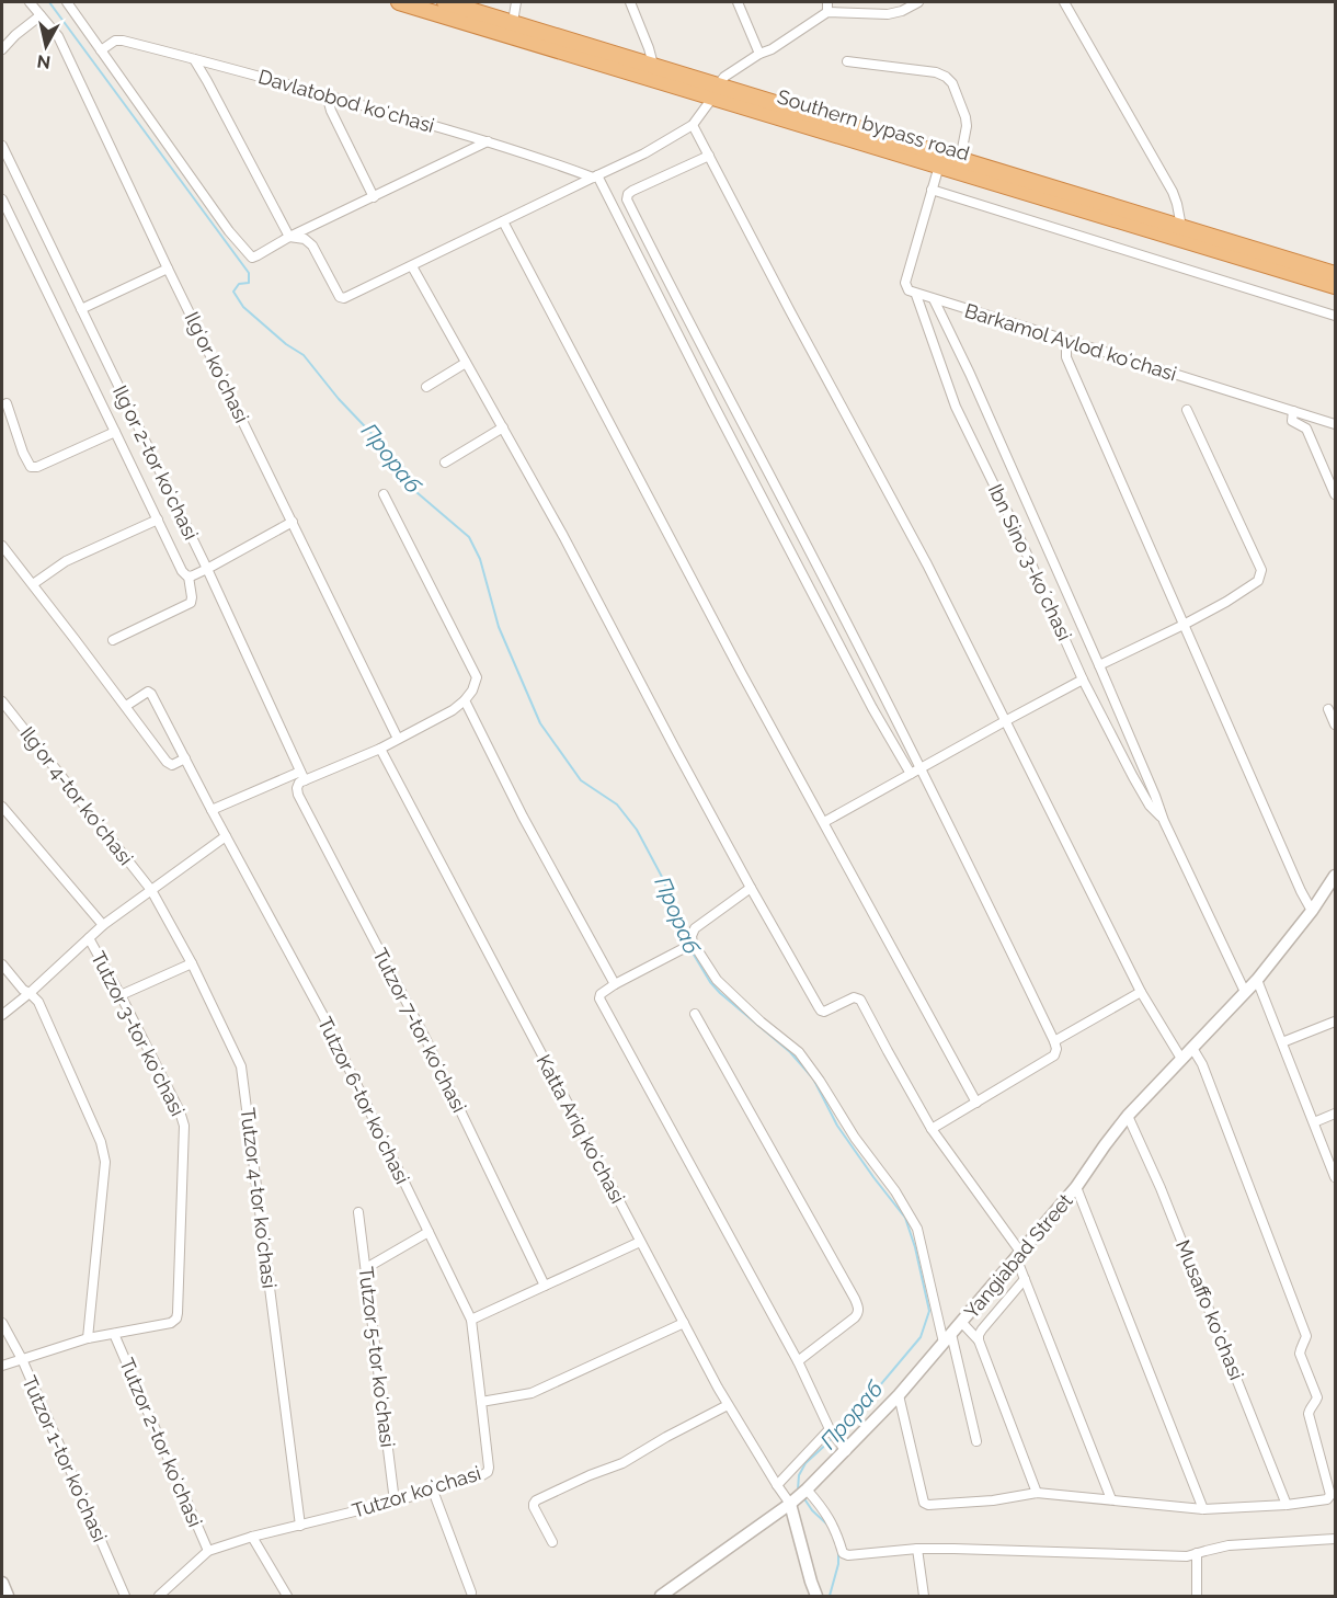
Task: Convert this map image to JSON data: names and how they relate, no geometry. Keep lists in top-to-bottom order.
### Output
{
  "streets": {
    "highway": ["Southern bypass road"],
    "street": [
      "Davlatobod koʻchasi",
      "Barkamol Avlod koʻchasi",
      "Ilgʻor koʻchasi",
      "Ilgʻor 2-tor koʻchasi",
      "Ibn Sino 3-koʼchasi",
      "Ilgʻor 4-tor koʻchasi",
      "Tutzor 7-tor koʻchasi",
      "Tutzor 3-tor koʻchasi",
      "Tutzor 6-tor koʻchasi",
      "Katta Ariq koʻchasi",
      "Tutzor 4-tor koʻchasi",
      "Yangiabad Street",
      "Musaffo koʻchasi",
      "Tutzor 5-tor koʻchasi",
      "Tutzor 2-tor koʻchasi",
      "Tutzor 1-tor koʻchasi",
      "Tutzor koʻchasi"
    ]
  },
  "crossings": [
    ["Barkamol Avlod koʻchasi", "Ibn Sino 3-koʼchasi"],
    ["Ilgʻor 2-tor koʻchasi", "Tutzor 7-tor koʻchasi"],
    ["Ibn Sino 3-koʼchasi", "Yangiabad Street"],
    ["Ilgʻor 4-tor koʻchasi", "Tutzor 4-tor koʻchasi"],
    ["Tutzor 3-tor koʻchasi", "Tutzor 2-tor koʻchasi"],
    ["Tutzor 6-tor koʻchasi", "Tutzor koʻchasi"],
    ["Katta Ariq koʻchasi", "Yangiabad Street"],
    ["Tutzor 4-tor koʻchasi", "Tutzor koʻchasi"],
    ["Yangiabad Street", "Musaffo koʻchasi"],
    ["Tutzor 5-tor koʻchasi", "Tutzor koʻchasi"],
    ["Tutzor 2-tor koʻchasi", "Tutzor koʻchasi"]
  ],
  "water": ["Прораб"],
  "north": "bottom"
}
